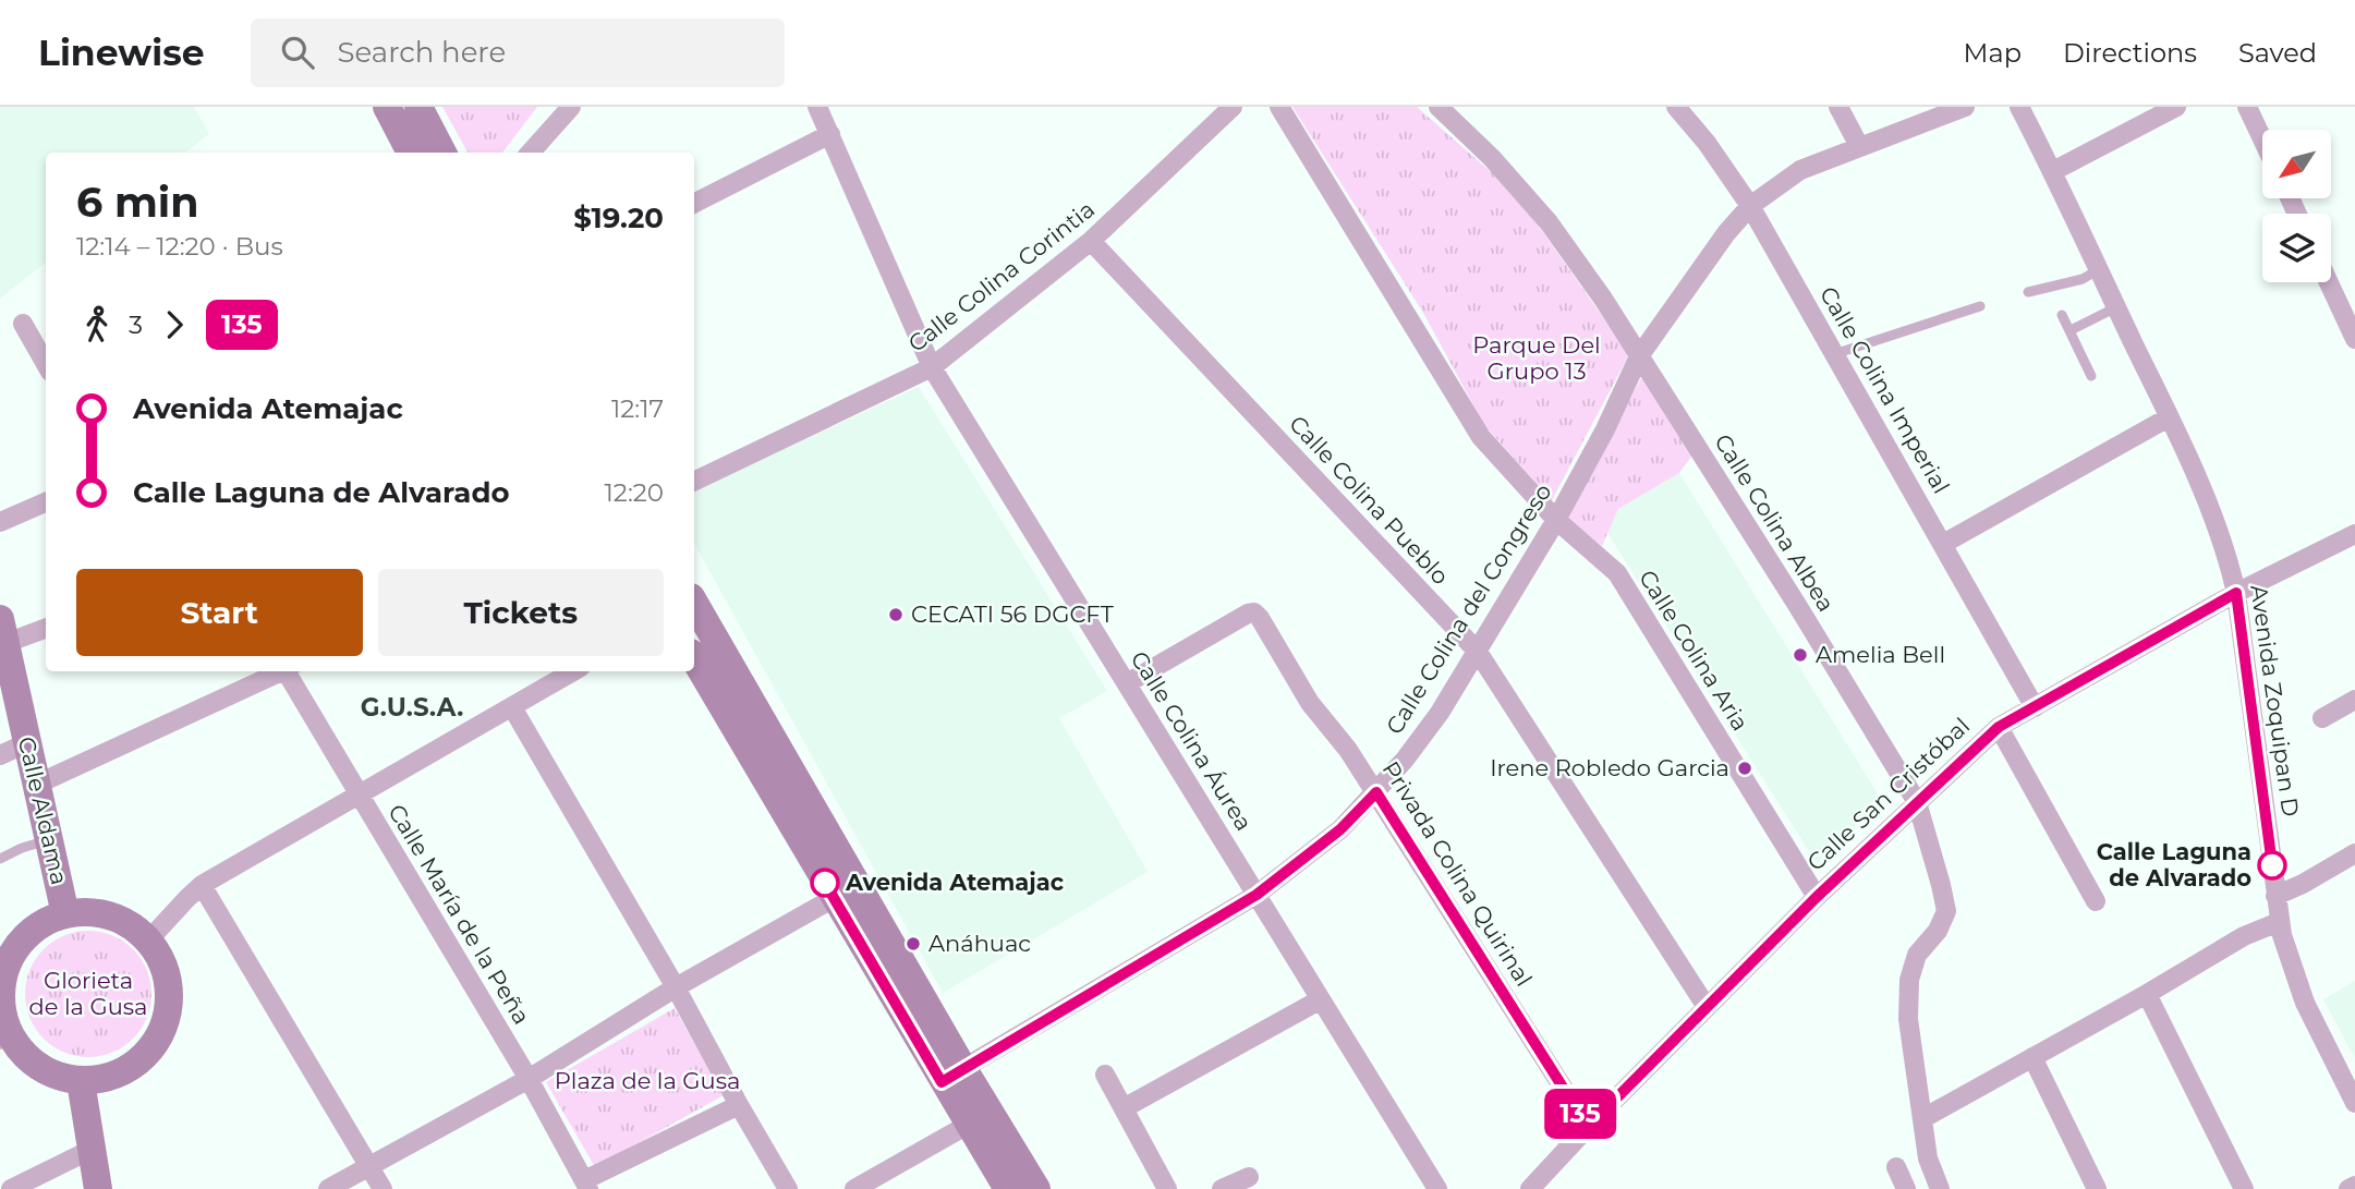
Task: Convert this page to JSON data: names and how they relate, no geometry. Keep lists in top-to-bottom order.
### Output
{
  "streets": {
    "main road": ["Calle Aldama"],
    "street": [
      "Calle Colina Corintia",
      "Calle Colina Imperial",
      "Calle Colina Pueblo",
      "Calle Colina Albea",
      "Calle Colina del Congreso",
      "Calle Colina Aria",
      "Avenida Zoquipan D",
      "Calle Colina Áurea",
      "Calle San Cristóbal",
      "Privada Colina Quirinal",
      "Calle María de la Peña"
    ]
  },
  "crossings": [
    ["Calle Colina Corintia", "Calle Colina Pueblo"],
    ["Calle Colina Corintia", "Calle Colina Áurea"],
    ["Calle Colina Imperial", "Calle Colina del Congreso"],
    ["Calle Colina Imperial", "Calle San Cristóbal"],
    ["Calle Colina Pueblo", "Calle Colina del Congreso"],
    ["Calle Colina Pueblo", "Calle San Cristóbal"],
    ["Calle Colina Albea", "Calle Colina del Congreso"],
    ["Calle Colina Albea", "Calle San Cristóbal"],
    ["Calle Colina del Congreso", "Calle Colina Aria"],
    ["Calle Colina del Congreso", "Calle Colina Áurea"],
    ["Calle Colina del Congreso", "Privada Colina Quirinal"],
    ["Calle Colina Aria", "Calle San Cristóbal"],
    ["Avenida Zoquipan D", "Calle San Cristóbal"],
    ["Calle Colina Áurea", "Privada Colina Quirinal"],
    ["Calle San Cristóbal", "Privada Colina Quirinal"]
  ],
  "districts": ["G.U.S.A."],
  "parks": ["Parque Del Grupo 13", "Glorieta de la Gusa", "Plaza de la Gusa"],
  "places": [
    "CECATI 56 DGCFT",
    "Amelia Bell",
    "Irene Robledo Garcia",
    "Calle Laguna de Alvarado",
    "Avenida Atemajac",
    "Anáhuac"
  ],
  "lines": ["bus line 135"],
  "north": "bottom left",
  "page": {
    "header": "Linewise",
    "search": "Search here",
    "nav": ["Map", "Directions", "Saved"],
    "on_map": "135",
    "heading": ["6 min", "12:14 – 12:20 · Bus", "$19.20"],
    "legs": ["3", "135"],
    "list": [
      {
        "name": "Avenida Atemajac",
        "value": "12:17"
      },
      {
        "name": "Calle Laguna de Alvarado",
        "value": "12:20"
      }
    ],
    "buttons": ["Start", "Tickets"]
  }
}
